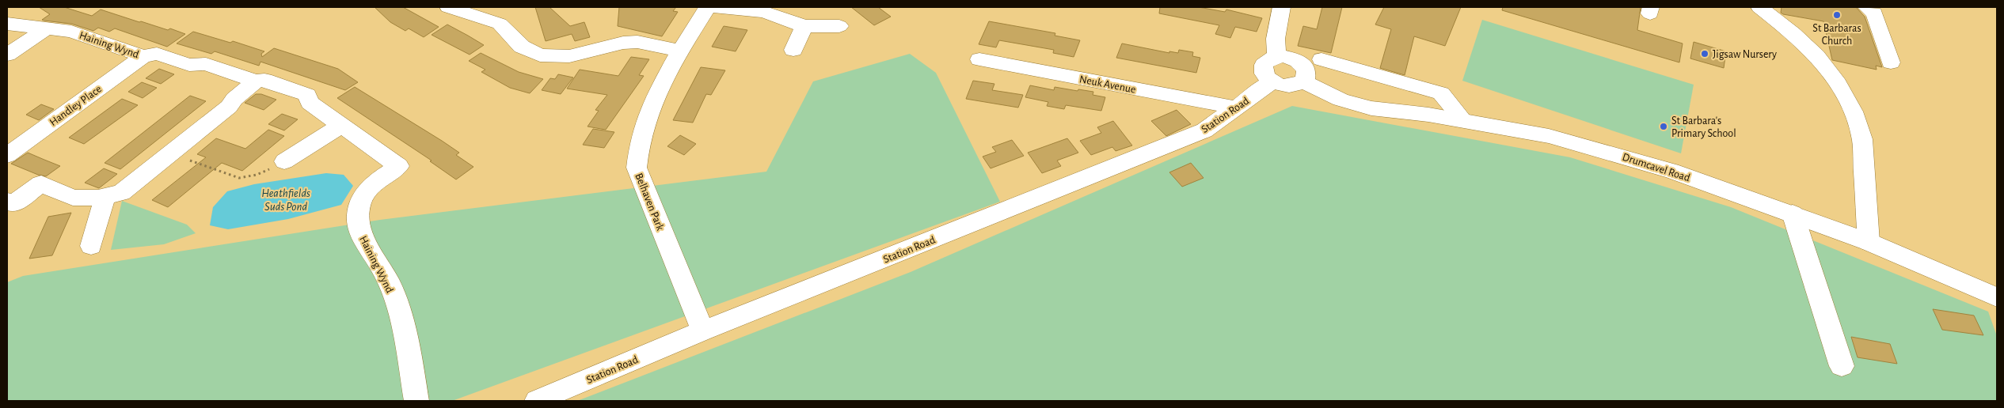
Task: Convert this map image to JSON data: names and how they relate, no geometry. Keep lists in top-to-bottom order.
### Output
{
  "streets": {
    "street": [
      "Haining Wynd",
      "Neuk Avenue",
      "Handley Place",
      "Station Road",
      "Drumcavel Road",
      "Belhaven Park"
    ]
  },
  "crossings": [
    ["Haining Wynd", "Handley Place"],
    ["Neuk Avenue", "Station Road"],
    ["Station Road", "Drumcavel Road"],
    ["Station Road", "Belhaven Park"]
  ],
  "water": ["Heathfields Suds Pond"],
  "places": ["St Barbaras Church", "Jigsaw Nursery", "St Barbara's Primary School"]
}
